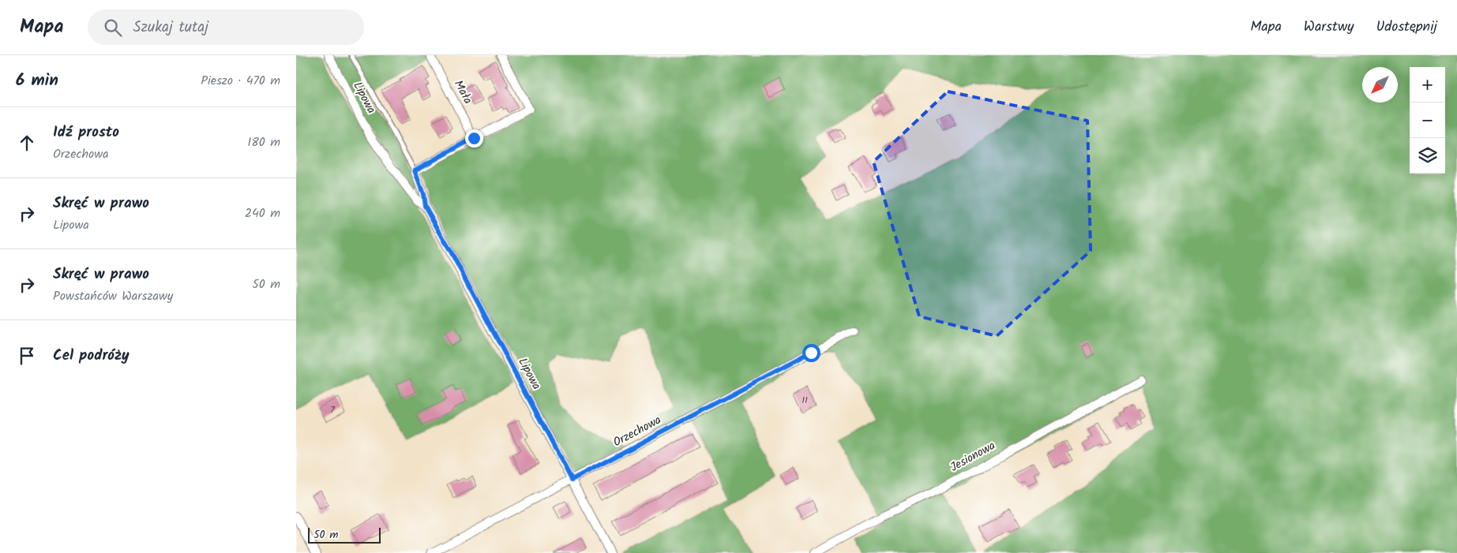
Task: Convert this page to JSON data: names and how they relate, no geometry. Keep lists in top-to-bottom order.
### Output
{
  "streets": {
    "street": [
      "Mała",
      "Lipowa",
      "Orzechowa",
      "Jesionowa"
    ]
  },
  "crossings": [
    ["Lipowa", "Orzechowa"]
  ],
  "house_numbers": ["11", "7"],
  "scale_bar": "50 m",
  "north": "bottom left",
  "page": {
    "header": "Mapa",
    "search": "Szukaj tutaj",
    "nav": ["Mapa", "Warstwy", "Udostępnij"],
    "heading": ["6 min", "Pieszo · 470 m"],
    "map_buttons": ["+", "−"],
    "list": [
      ["Idź prosto", "Orzechowa", "180 m"],
      ["Skręć w prawo", "Lipowa", "240 m"],
      ["Skręć w prawo", "Powstańców Warszawy", "50 m"],
      "Cel podróży"
    ],
    "scale": "50 m"
  }
}
